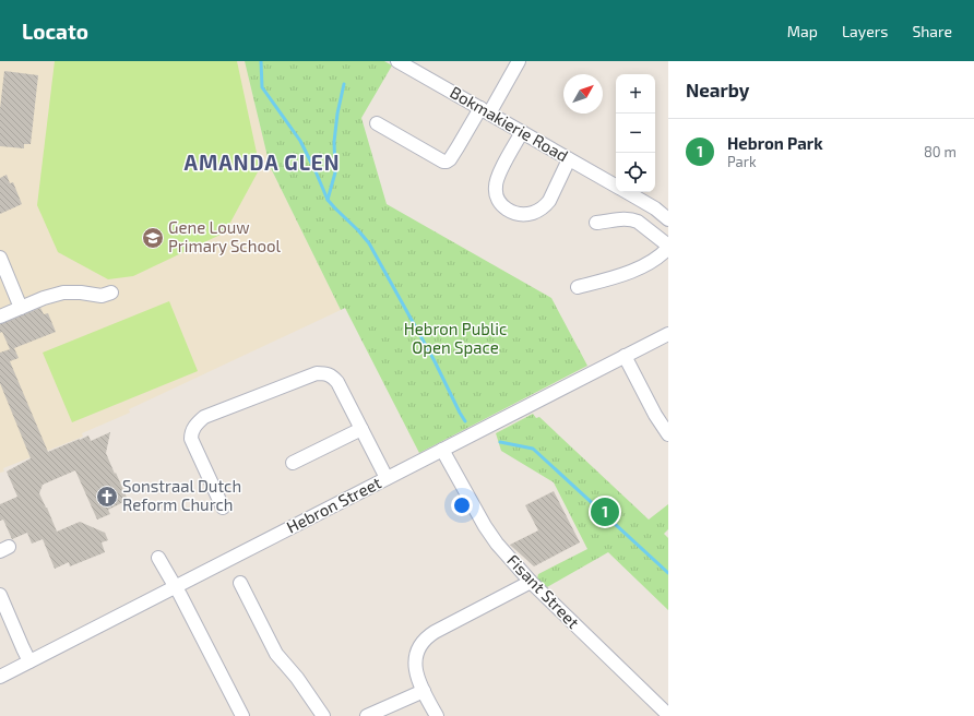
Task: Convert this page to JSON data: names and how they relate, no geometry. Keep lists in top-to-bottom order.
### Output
{
  "streets": {
    "street": ["Bokmakierie Road", "Hebron Street", "Fisant Street"]
  },
  "crossings": [
    ["Hebron Street", "Fisant Street"]
  ],
  "districts": ["AMANDA GLEN"],
  "parks": ["Hebron Public Open Space"],
  "places": {
    "school or university": ["Gene Louw Primary School"],
    "church": ["Sonstraal Dutch Reform Church"]
  },
  "north": "top right",
  "page": {
    "header": "Locato",
    "nav": ["Map", "Layers", "Share"],
    "heading": "Nearby",
    "map_buttons": ["+", "−"],
    "list": [
      {
        "mark": "1",
        "name": "Hebron Park",
        "note": "Park",
        "value": "80 m"
      }
    ],
    "pins": "1"
  }
}
